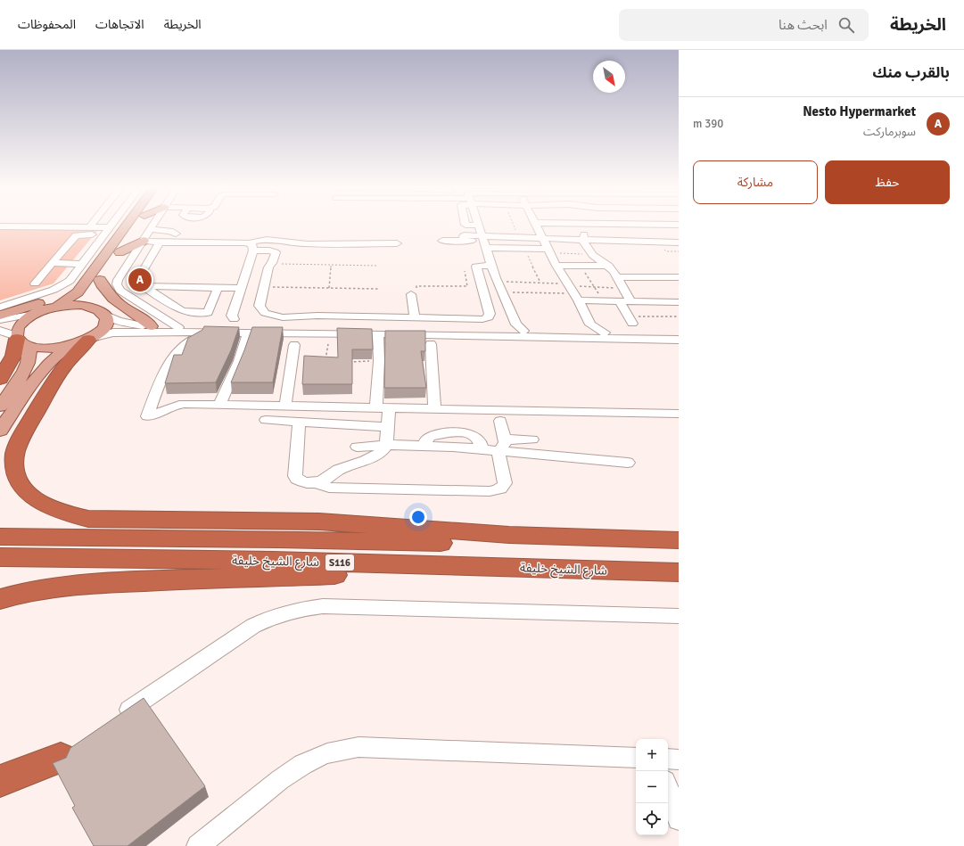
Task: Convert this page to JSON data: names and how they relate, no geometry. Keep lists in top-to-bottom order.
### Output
{
  "streets": {
    "highway": ["شارع الشيخ خليفة", "S116"]
  },
  "north": "bottom right",
  "page": {
    "header": "الخريطة",
    "search": "ابحث هنا",
    "nav": ["الخريطة", "الاتجاهات", "المحفوظات"],
    "heading": "بالقرب منك",
    "list": [
      {
        "mark": "A",
        "name": "Nesto Hypermarket",
        "note": "سوبرماركت",
        "value": "390 m"
      }
    ],
    "buttons": ["حفظ", "مشاركة"],
    "pins": "A",
    "map_buttons": ["+", "−"]
  }
}
